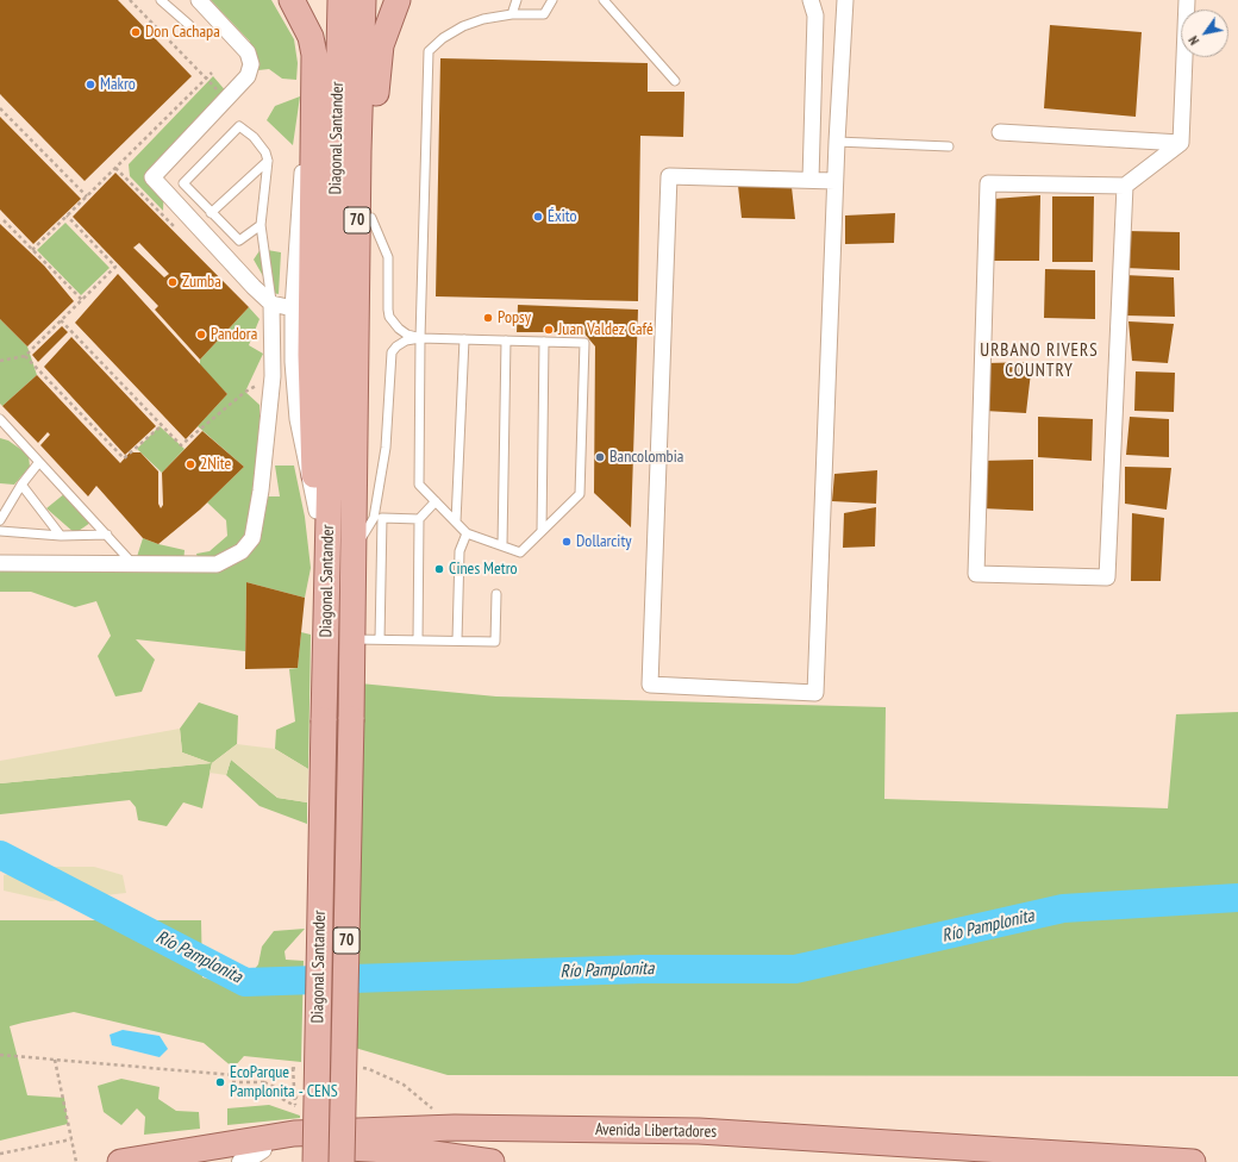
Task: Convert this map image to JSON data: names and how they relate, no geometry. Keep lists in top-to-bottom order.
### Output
{
  "streets": {
    "main road": ["Diagonal Santander", "70", "Avenida Libertadores"]
  },
  "districts": ["URBANO RIVERS COUNTRY"],
  "water": ["Río Pamplonita"],
  "places": [
    "Don Cachapa",
    "Makro",
    "Éxito",
    "Zumba",
    "Popsy",
    "Juan Valdez Café",
    "Pandora",
    "Bancolombia",
    "2Nite",
    "Dollarcity",
    "Cines Metro",
    "EcoParque Pamplonita - CENS"
  ],
  "north": "bottom left"
}
